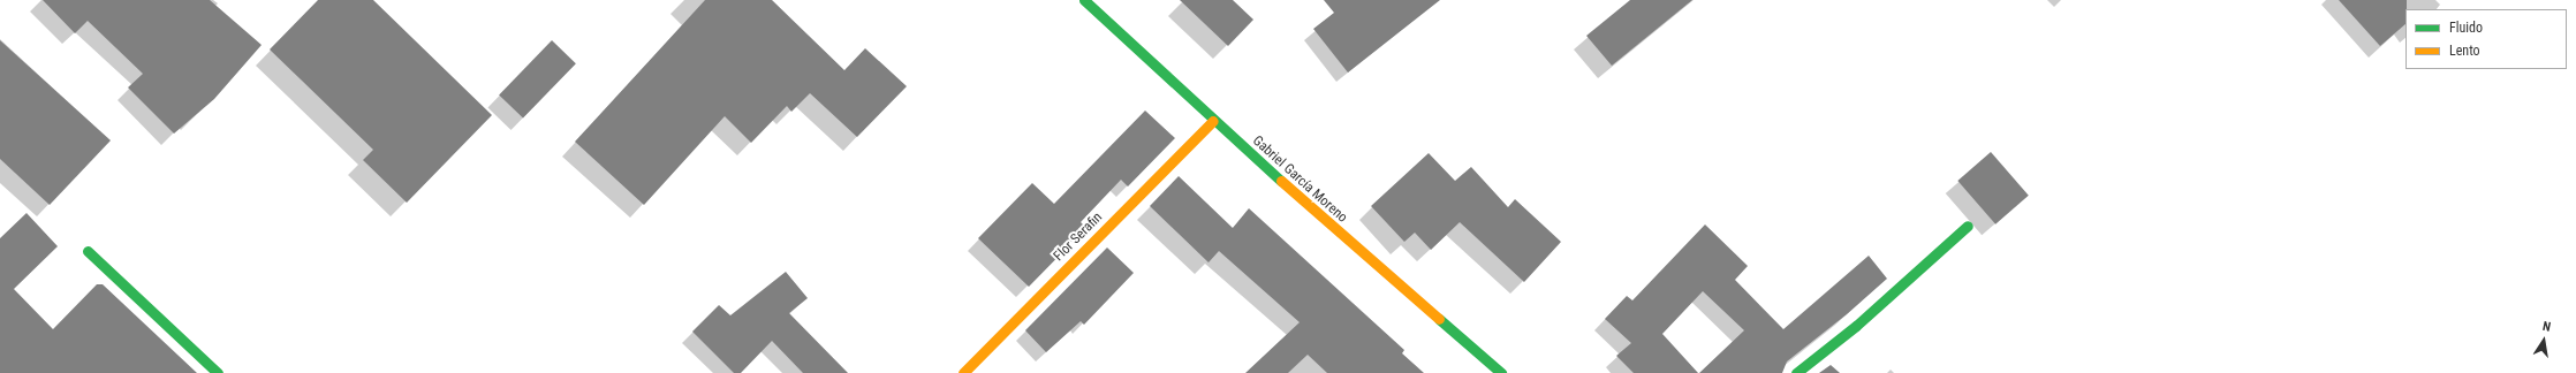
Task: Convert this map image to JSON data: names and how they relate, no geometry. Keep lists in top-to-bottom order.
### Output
{
  "streets": {
    "street": ["Gabriel García Moreno", "Flor Serafin"]
  },
  "crossings": [
    ["Gabriel García Moreno", "Flor Serafin"]
  ],
  "legend": ["Fluido", "Lento"],
  "north": "top"
}
